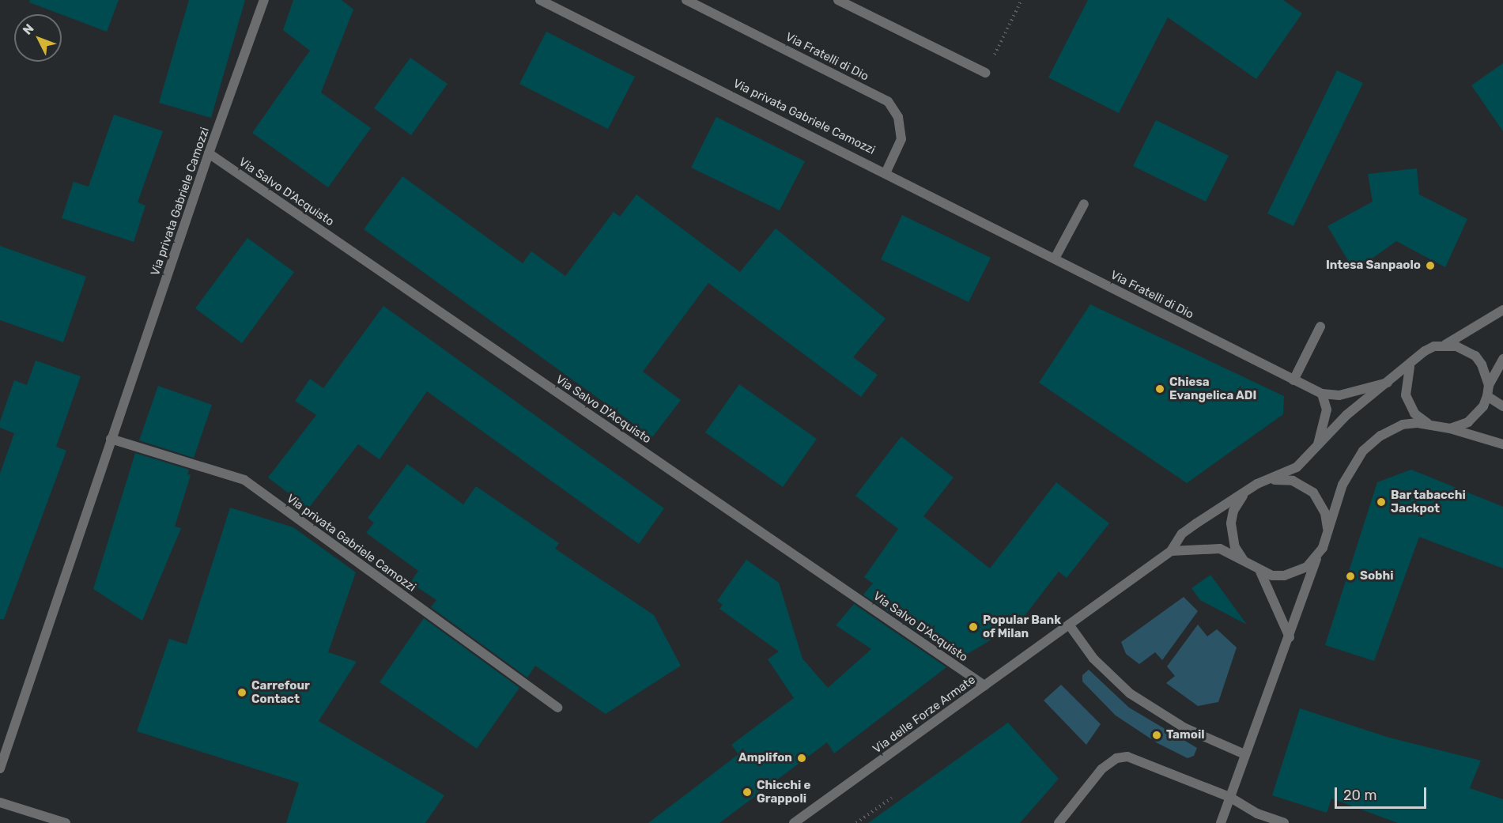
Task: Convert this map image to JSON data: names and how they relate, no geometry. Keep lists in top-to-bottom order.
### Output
{
  "streets": {
    "street": [
      "Via Fratelli di Dio",
      "Via privata Gabriele Camozzi",
      "Via Salvo D'Acquisto",
      "Via delle Forze Armate"
    ]
  },
  "crossings": [
    ["Via Fratelli di Dio", "Via privata Gabriele Camozzi"],
    ["Via Fratelli di Dio", "Via delle Forze Armate"],
    ["Via privata Gabriele Camozzi", "Via Salvo D'Acquisto"],
    ["Via Salvo D'Acquisto", "Via delle Forze Armate"]
  ],
  "places": [
    "Intesa Sanpaolo",
    "Chiesa Evangelica ADI",
    "Bar tabacchi Jackpot",
    "Sobhi",
    "Popular Bank of Milan",
    "Carrefour Contact",
    "Tamoil",
    "Amplifon",
    "Chicchi e Grappoli"
  ],
  "scale_bar": "20 m",
  "north": "top left"
}
